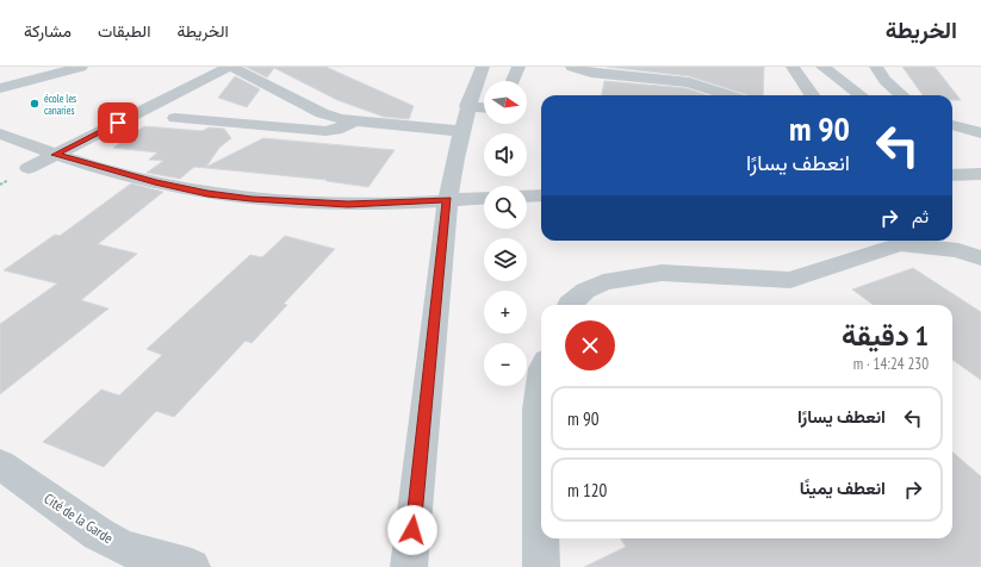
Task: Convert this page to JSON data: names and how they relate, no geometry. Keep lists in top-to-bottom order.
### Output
{
  "streets": {
    "street": ["Cité de la Garde"]
  },
  "places": ["école les canaries"],
  "north": "right",
  "page": {
    "header": "الخريطة",
    "nav": ["الخريطة", "الطبقات", "مشاركة"],
    "map_buttons": ["+", "−"],
    "turn": ["90 m", "انعطف يسارًا"],
    "then": "ثم",
    "heading": ["1 دقيقة", "230 m · 14:24"],
    "list": [
      {
        "name": "انعطف يسارًا",
        "value": "90 m"
      },
      {
        "name": "انعطف يمينًا",
        "value": "120 m"
      }
    ]
  }
}
